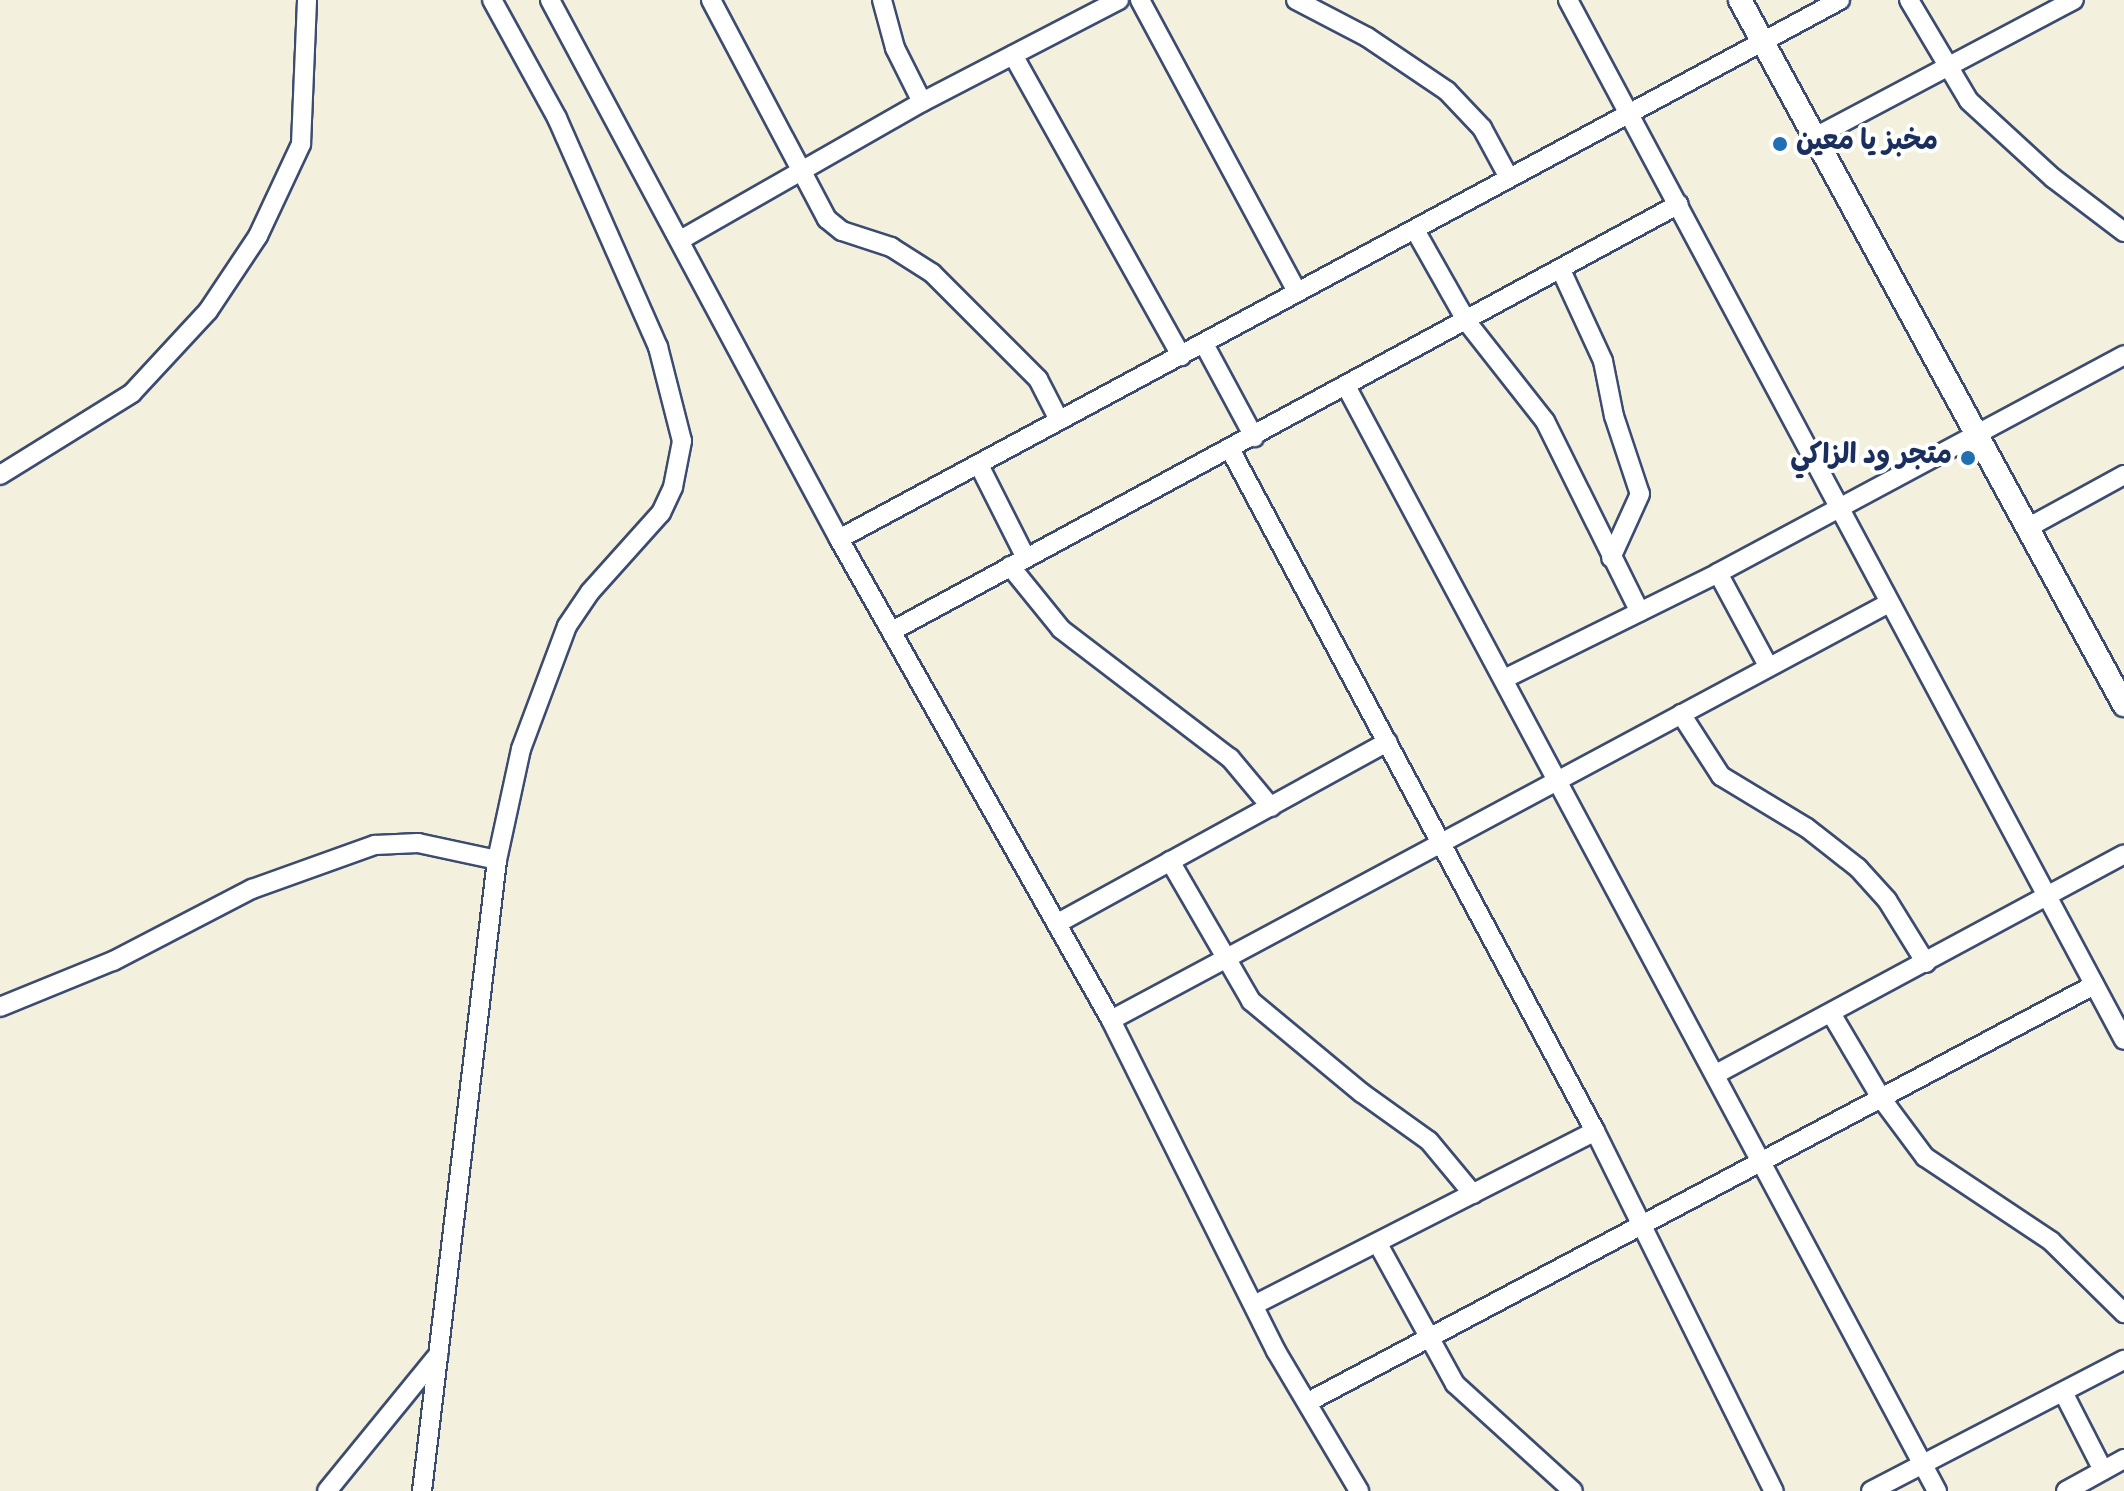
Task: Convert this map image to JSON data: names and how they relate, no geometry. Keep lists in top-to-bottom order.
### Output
{
  "places": ["مخبز يا معين", "متجر ود الزاكي"]
}
